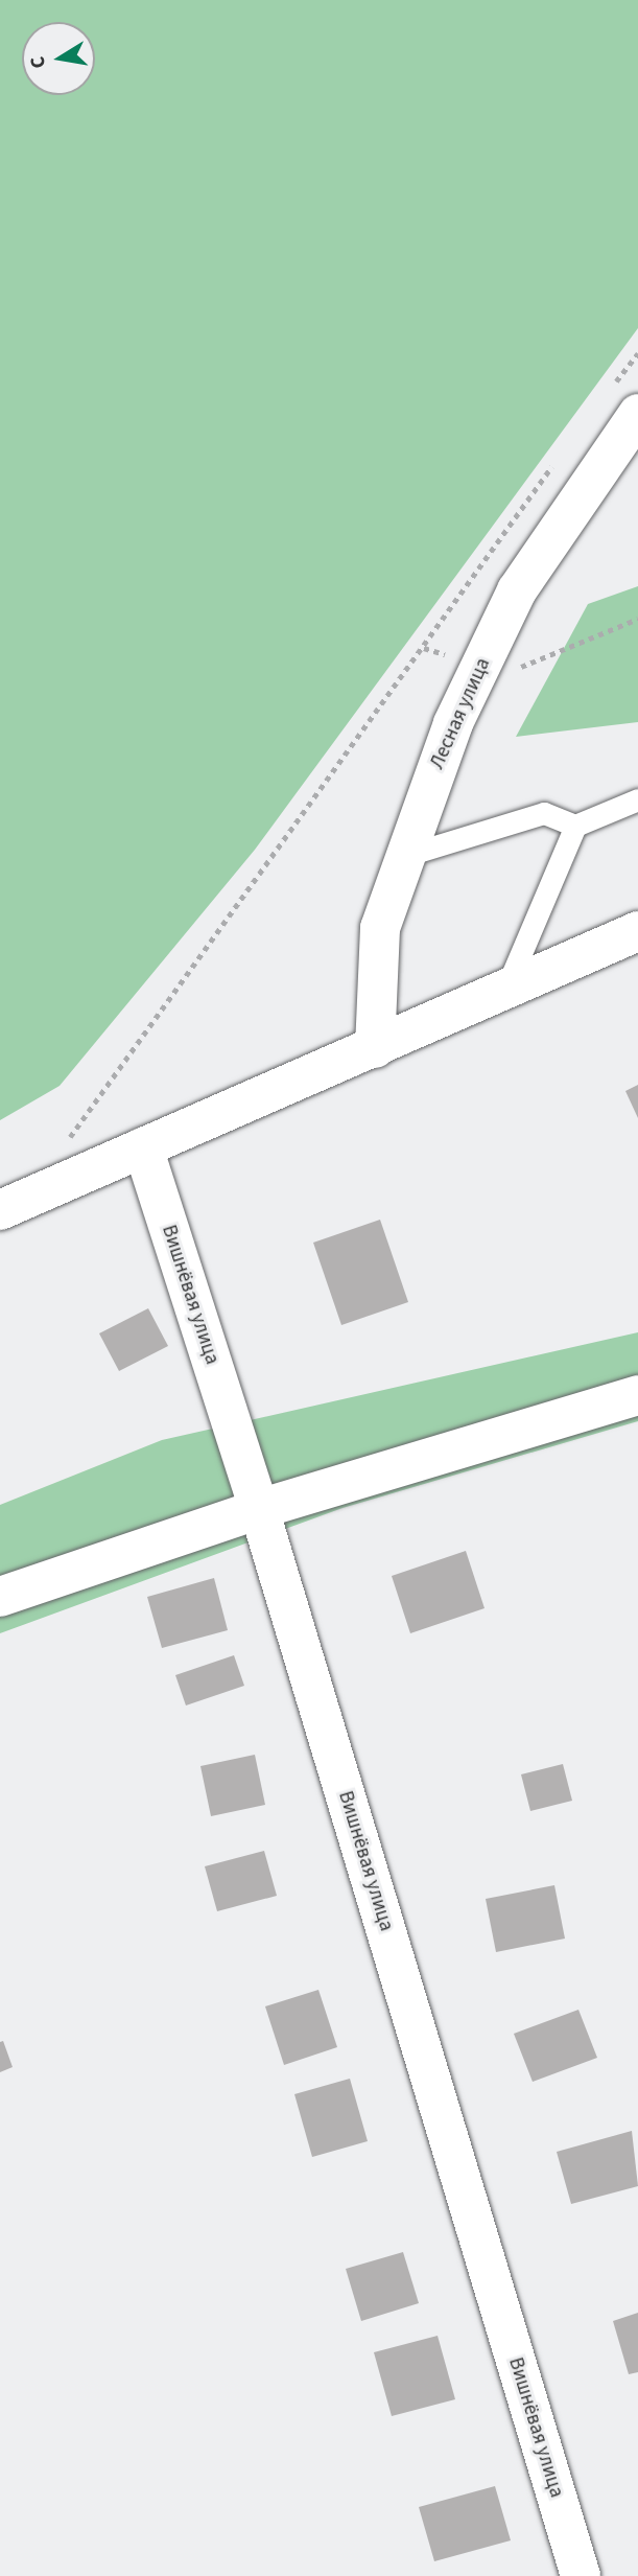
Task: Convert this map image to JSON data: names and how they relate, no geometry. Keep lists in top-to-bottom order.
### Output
{
  "streets": {
    "street": ["Лесная улица", "Вишнёвая улица"]
  },
  "north": "left"
}
